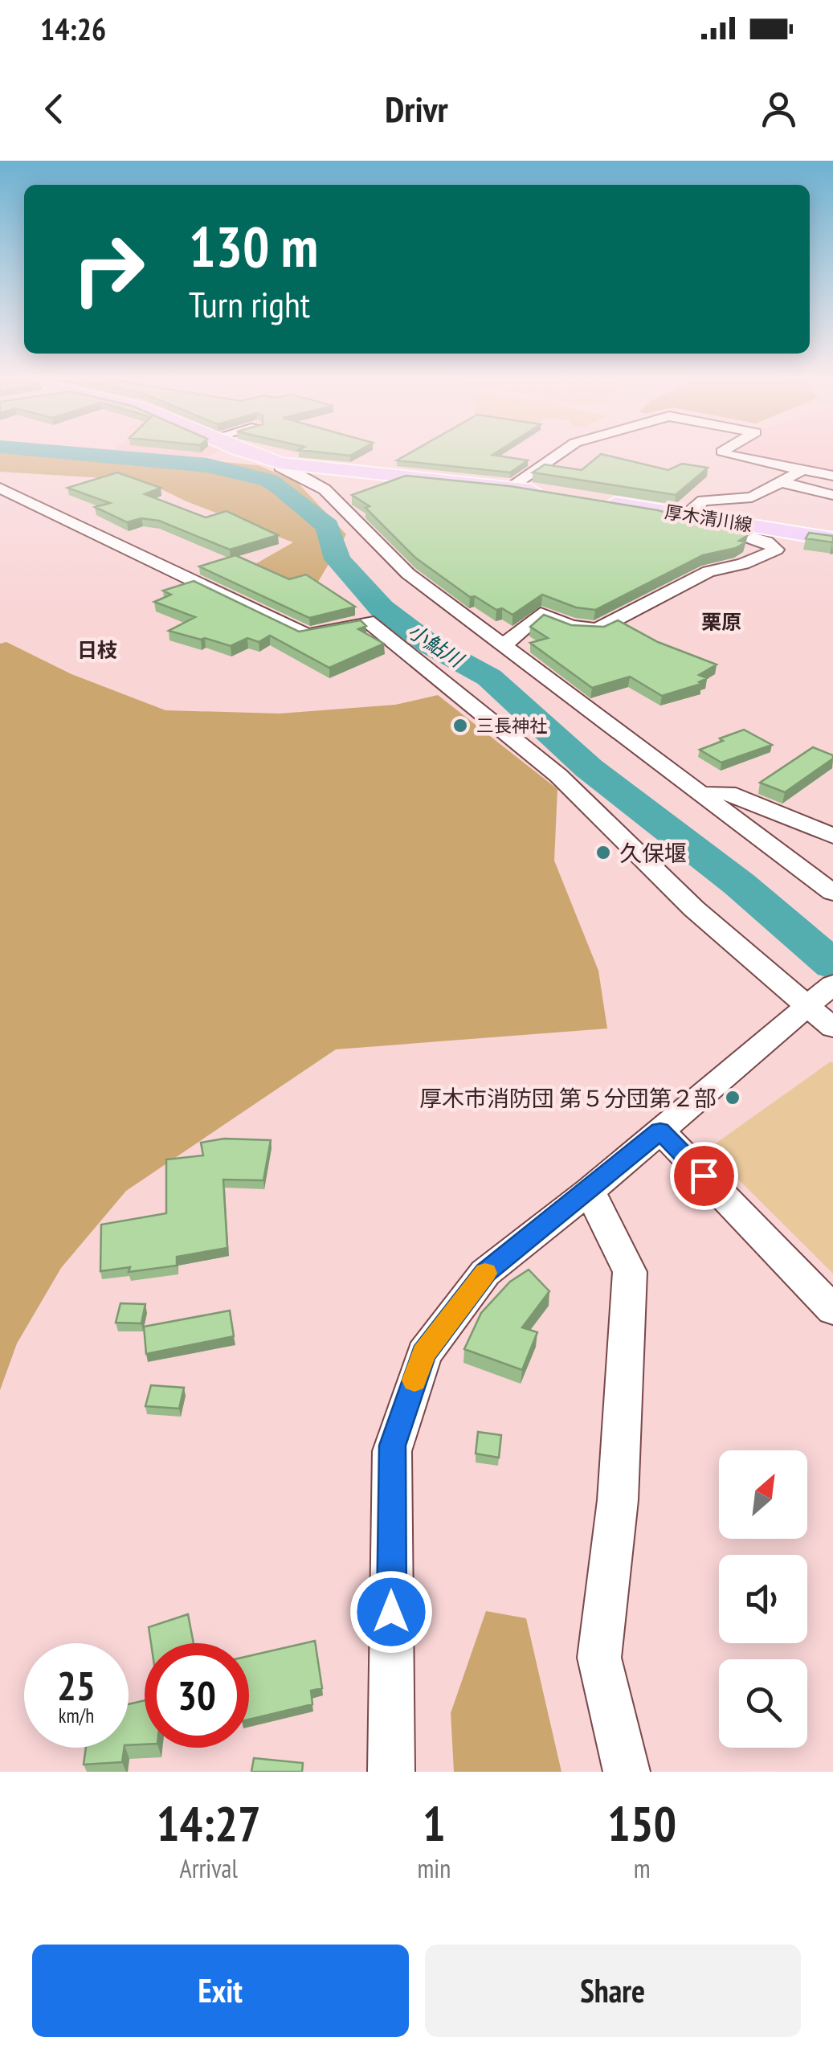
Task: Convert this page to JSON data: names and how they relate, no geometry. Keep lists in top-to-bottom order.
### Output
{
  "streets": {
    "main road": ["厚木清川線"]
  },
  "districts": ["栗原", "日枝"],
  "water": ["小鮎川"],
  "places": ["三長神社", "久保堰", "厚木市消防団 第５分団第２部"],
  "north": "top right",
  "page": {
    "status": "14:26",
    "header": "Drivr",
    "turn": ["130 m", "Turn right"],
    "speed": "25 km/h",
    "limit": "30",
    "eta": [
      "14:27",
      "Arrival",
      "1",
      "min",
      "150",
      "m"
    ],
    "buttons": ["Exit", "Share"]
  }
}
